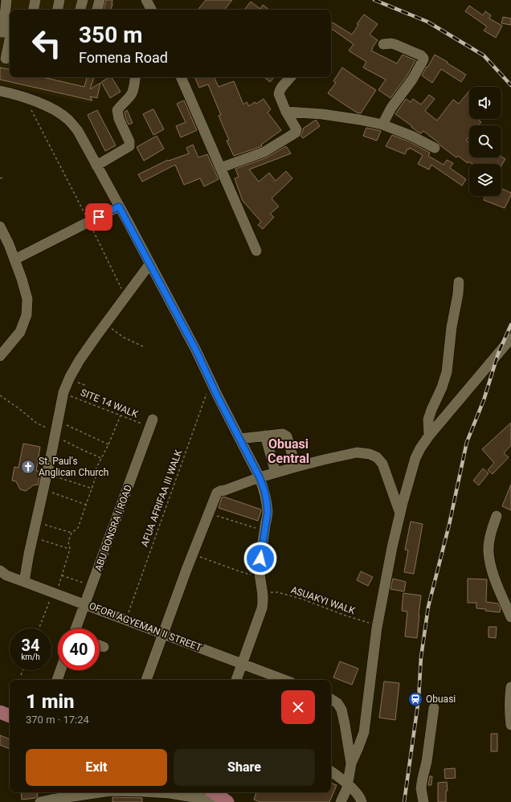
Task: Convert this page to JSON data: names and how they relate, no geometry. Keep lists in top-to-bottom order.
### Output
{
  "streets": {
    "street": ["ABU BONSRA I ROAD", "OFORI AGYEMAN II STREET"],
    "path": ["SITE 14 WALK", "AFUA AFRIFAA III WALK", "ASUAKYI WALK"]
  },
  "crossings": [
    ["SITE 14 WALK", "ABU BONSRA I ROAD"],
    ["AFUA AFRIFAA III WALK", "OFORI AGYEMAN II STREET"],
    ["ABU BONSRA I ROAD", "OFORI AGYEMAN II STREET"]
  ],
  "districts": ["Obuasi Central"],
  "places": {
    "church": ["St. Paul's Anglican Church"],
    "station": ["Obuasi"]
  },
  "page": {
    "turn": ["350 m", "Fomena Road"],
    "speed": "34 km/h",
    "limit": "40",
    "heading": ["1 min", "370 m · 17:24"],
    "buttons": ["Exit", "Share"]
  }
}
